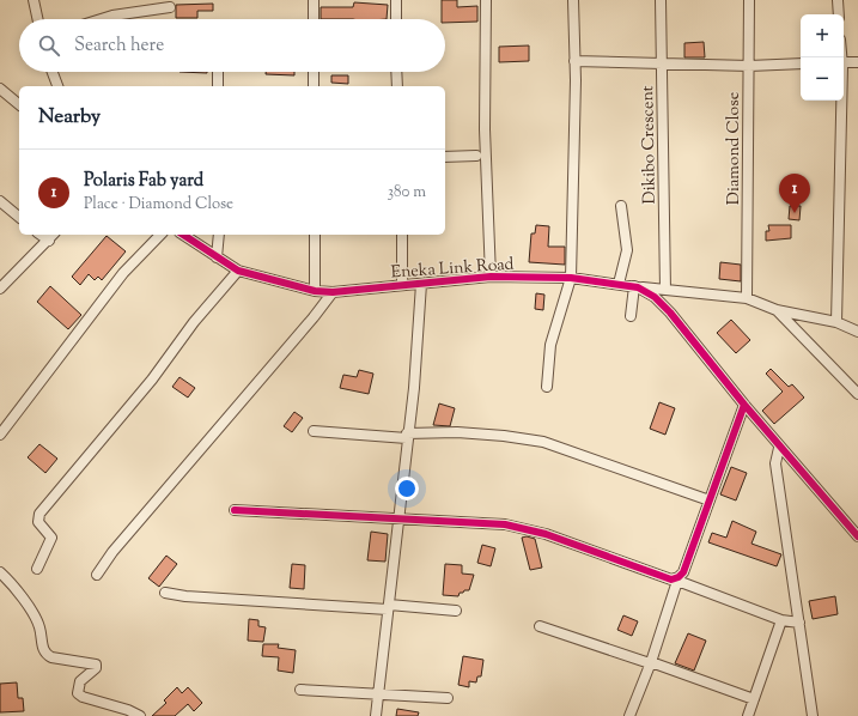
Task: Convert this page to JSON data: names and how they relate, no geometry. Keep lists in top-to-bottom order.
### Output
{
  "streets": {
    "street": ["Dikibo Crescent", "Diamond Close", "Eneka Link Road"]
  },
  "page": {
    "map_buttons": ["+", "−"],
    "search": "Search here",
    "heading": "Nearby",
    "list": [
      {
        "mark": "1",
        "name": "Polaris Fab yard",
        "note": "Place · Diamond Close",
        "value": "380 m"
      }
    ],
    "pins": "1"
  }
}
